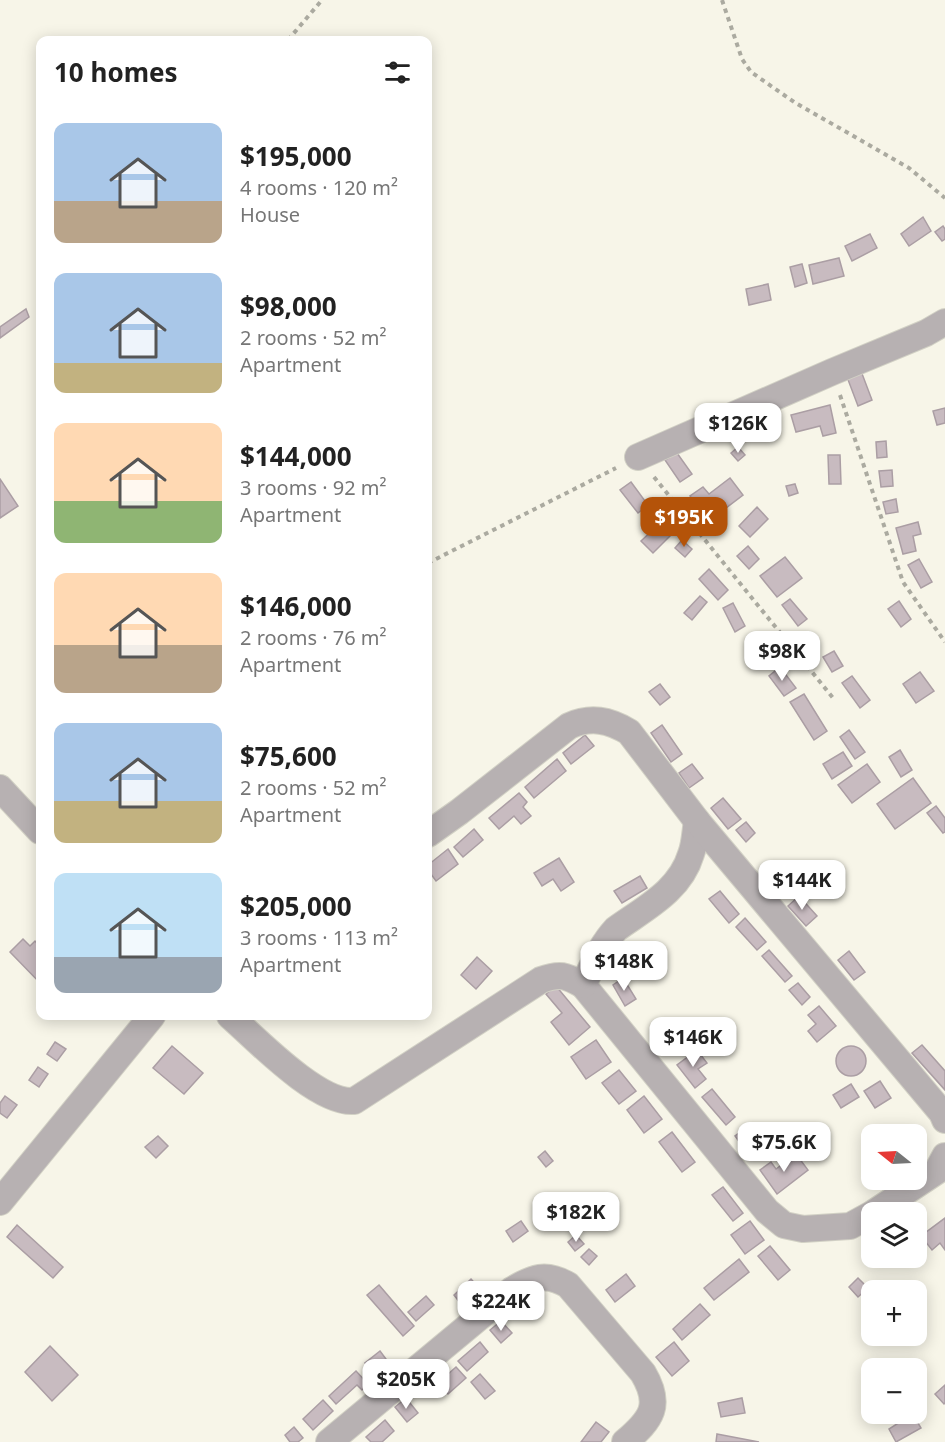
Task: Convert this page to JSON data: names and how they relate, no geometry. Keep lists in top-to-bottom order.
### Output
{
  "north": "left",
  "page": {
    "heading": "10 homes",
    "list": [
      {
        "name": "$195,000",
        "note": "4 rooms · 120 m² · House"
      },
      {
        "name": "$98,000",
        "note": "2 rooms · 52 m² · Apartment"
      },
      {
        "name": "$144,000",
        "note": "3 rooms · 92 m² · Apartment"
      },
      {
        "name": "$146,000",
        "note": "2 rooms · 76 m² · Apartment"
      },
      {
        "name": "$75,600",
        "note": "2 rooms · 52 m² · Apartment"
      },
      {
        "name": "$205,000",
        "note": "3 rooms · 113 m² · Apartment"
      }
    ],
    "price": [
      "$126K",
      "$195K",
      "$98K",
      "$144K",
      "$148K",
      "$146K",
      "$75.6K",
      "$182K",
      "$224K",
      "$205K"
    ],
    "map_buttons": ["+", "−"]
  }
}
